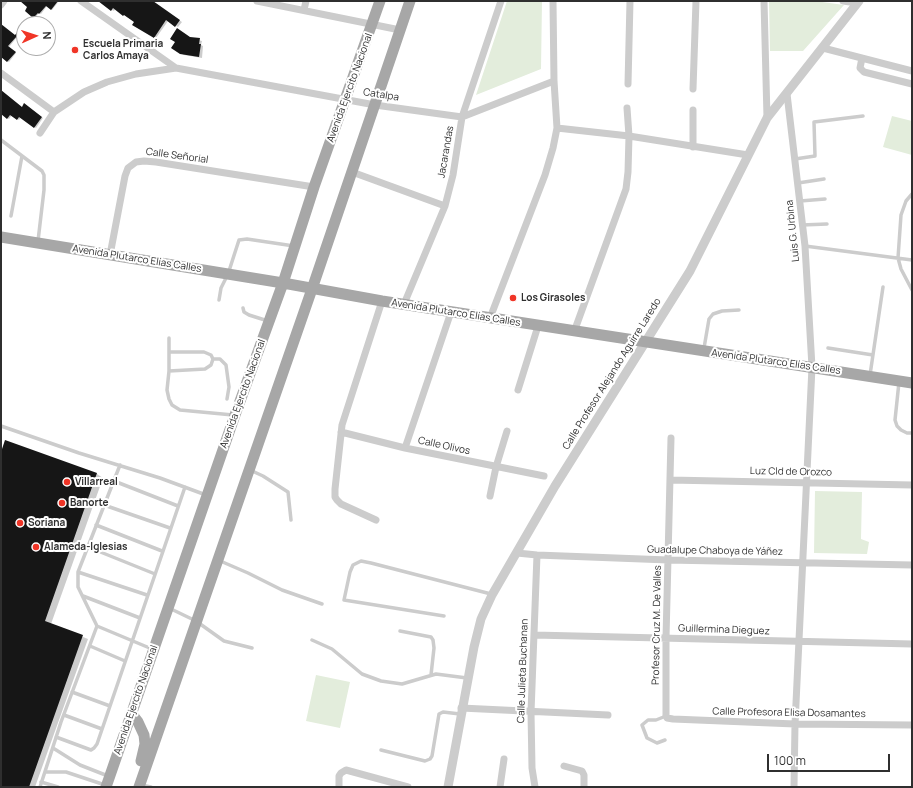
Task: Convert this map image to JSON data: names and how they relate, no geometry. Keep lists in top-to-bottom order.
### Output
{
  "streets": {
    "main road": ["Avenida Ejercito Nacional", "Avenida Plutarco Elías Calles"],
    "street": [
      "Catalpa",
      "Jacarandas",
      "Calle Señorial",
      "Luis G. Urbina",
      "Calle Profesor Alejando Aguirre Laredo",
      "Calle Olivos",
      "Luz CId de Orozco",
      "Guadalupe Chaboya de Yáñez",
      "Profesor Cruz M. De Valles",
      "Guillermina Dieguez",
      "Calle Julieta Buchanan",
      "Calle Profesora Elisa Dosamantes"
    ]
  },
  "crossings": [
    ["Avenida Ejercito Nacional", "Catalpa"],
    ["Avenida Ejercito Nacional", "Calle Señorial"],
    ["Avenida Ejercito Nacional", "Avenida Plutarco Elías Calles"],
    ["Catalpa", "Jacarandas"],
    ["Jacarandas", "Avenida Plutarco Elías Calles"],
    ["Calle Señorial", "Avenida Plutarco Elías Calles"],
    ["Luis G. Urbina", "Avenida Plutarco Elías Calles"],
    ["Luis G. Urbina", "Calle Profesor Alejando Aguirre Laredo"],
    ["Luis G. Urbina", "Luz CId de Orozco"],
    ["Luis G. Urbina", "Guadalupe Chaboya de Yáñez"],
    ["Luis G. Urbina", "Guillermina Dieguez"],
    ["Luis G. Urbina", "Calle Profesora Elisa Dosamantes"],
    ["Avenida Plutarco Elías Calles", "Calle Profesor Alejando Aguirre Laredo"],
    ["Calle Profesor Alejando Aguirre Laredo", "Guadalupe Chaboya de Yáñez"],
    ["Luz CId de Orozco", "Profesor Cruz M. De Valles"],
    ["Guadalupe Chaboya de Yáñez", "Profesor Cruz M. De Valles"],
    ["Guadalupe Chaboya de Yáñez", "Calle Julieta Buchanan"],
    ["Profesor Cruz M. De Valles", "Guillermina Dieguez"],
    ["Profesor Cruz M. De Valles", "Calle Profesora Elisa Dosamantes"],
    ["Guillermina Dieguez", "Calle Julieta Buchanan"]
  ],
  "places": [
    "Escuela Primaria Carlos Amaya",
    "Los Girasoles",
    "Villarreal",
    "Banorte",
    "Soriana",
    "Alameda-Iglesias"
  ],
  "scale_bar": "100 m",
  "north": "right"
}
